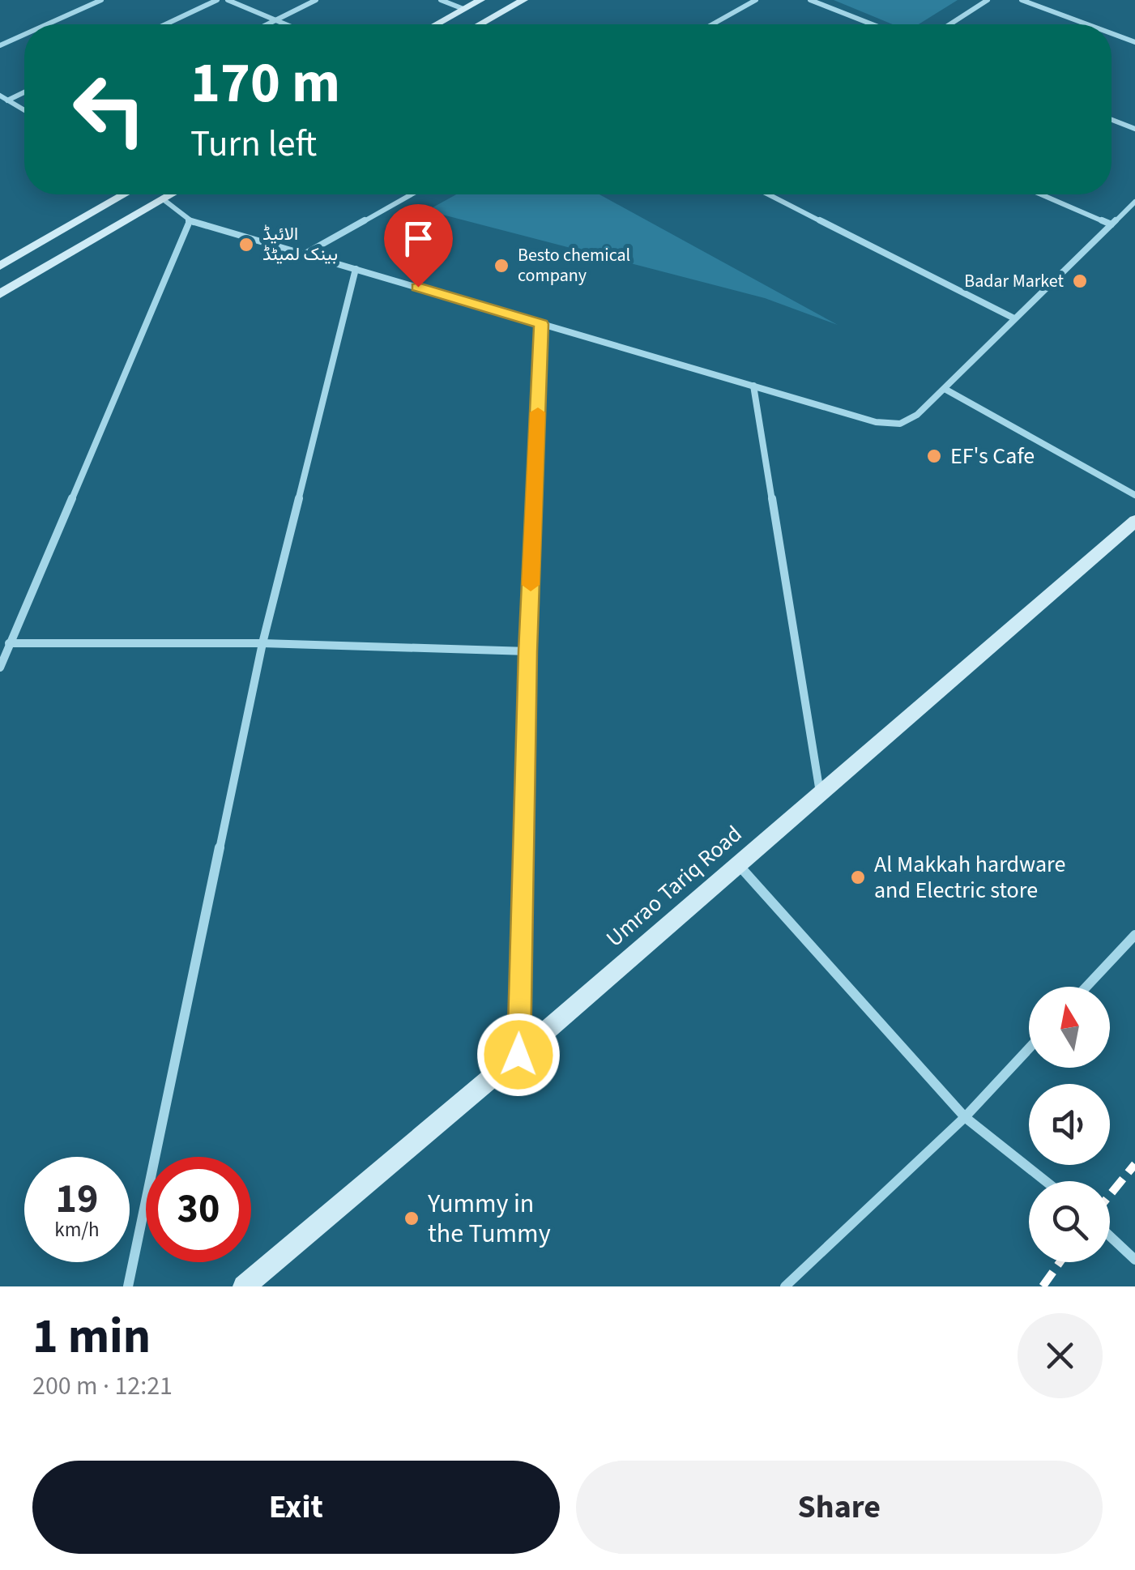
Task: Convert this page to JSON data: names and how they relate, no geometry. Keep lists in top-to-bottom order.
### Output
{
  "streets": {
    "street": ["Umrao Tariq Road"]
  },
  "places": [
    "الائیڈ بینک لمیٹڈ",
    "Besto chemical company",
    "Badar Market",
    "EF's Cafe",
    "Al Makkah hardware and Electric store",
    "Yummy in the Tummy"
  ],
  "north": "top",
  "page": {
    "turn": ["170 m", "Turn left"],
    "speed": "19 km/h",
    "limit": "30",
    "heading": ["1 min", "200 m · 12:21"],
    "buttons": ["Exit", "Share"]
  }
}
